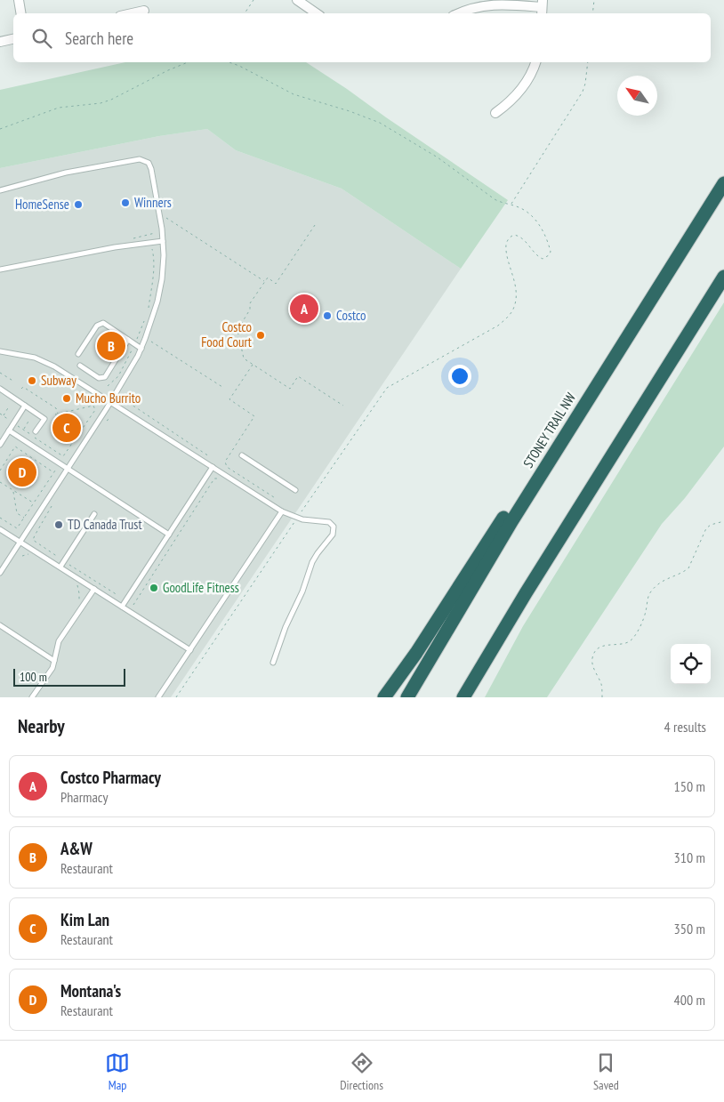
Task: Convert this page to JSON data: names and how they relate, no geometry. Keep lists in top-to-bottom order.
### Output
{
  "streets": {
    "highway": ["STONEY TRAIL NW"]
  },
  "places": [
    "Winners",
    "HomeSense",
    "Costco",
    "Costco Food Court",
    "Subway",
    "Mucho Burrito",
    "TD Canada Trust",
    "GoodLife Fitness"
  ],
  "scale_bar": "100 m",
  "north": "top left",
  "page": {
    "search": "Search here",
    "pins": [
      "A",
      "B",
      "C",
      "D"
    ],
    "scale": "100 m",
    "heading": ["Nearby", "4 results"],
    "list": [
      {
        "mark": "A",
        "name": "Costco Pharmacy",
        "note": "Pharmacy",
        "value": "150 m"
      },
      {
        "mark": "B",
        "name": "A&W",
        "note": "Restaurant",
        "value": "310 m"
      },
      {
        "mark": "C",
        "name": "Kim Lan",
        "note": "Restaurant",
        "value": "350 m"
      },
      {
        "mark": "D",
        "name": "Montana's",
        "note": "Restaurant",
        "value": "400 m"
      }
    ],
    "nav": ["Map", "Directions", "Saved"]
  }
}
